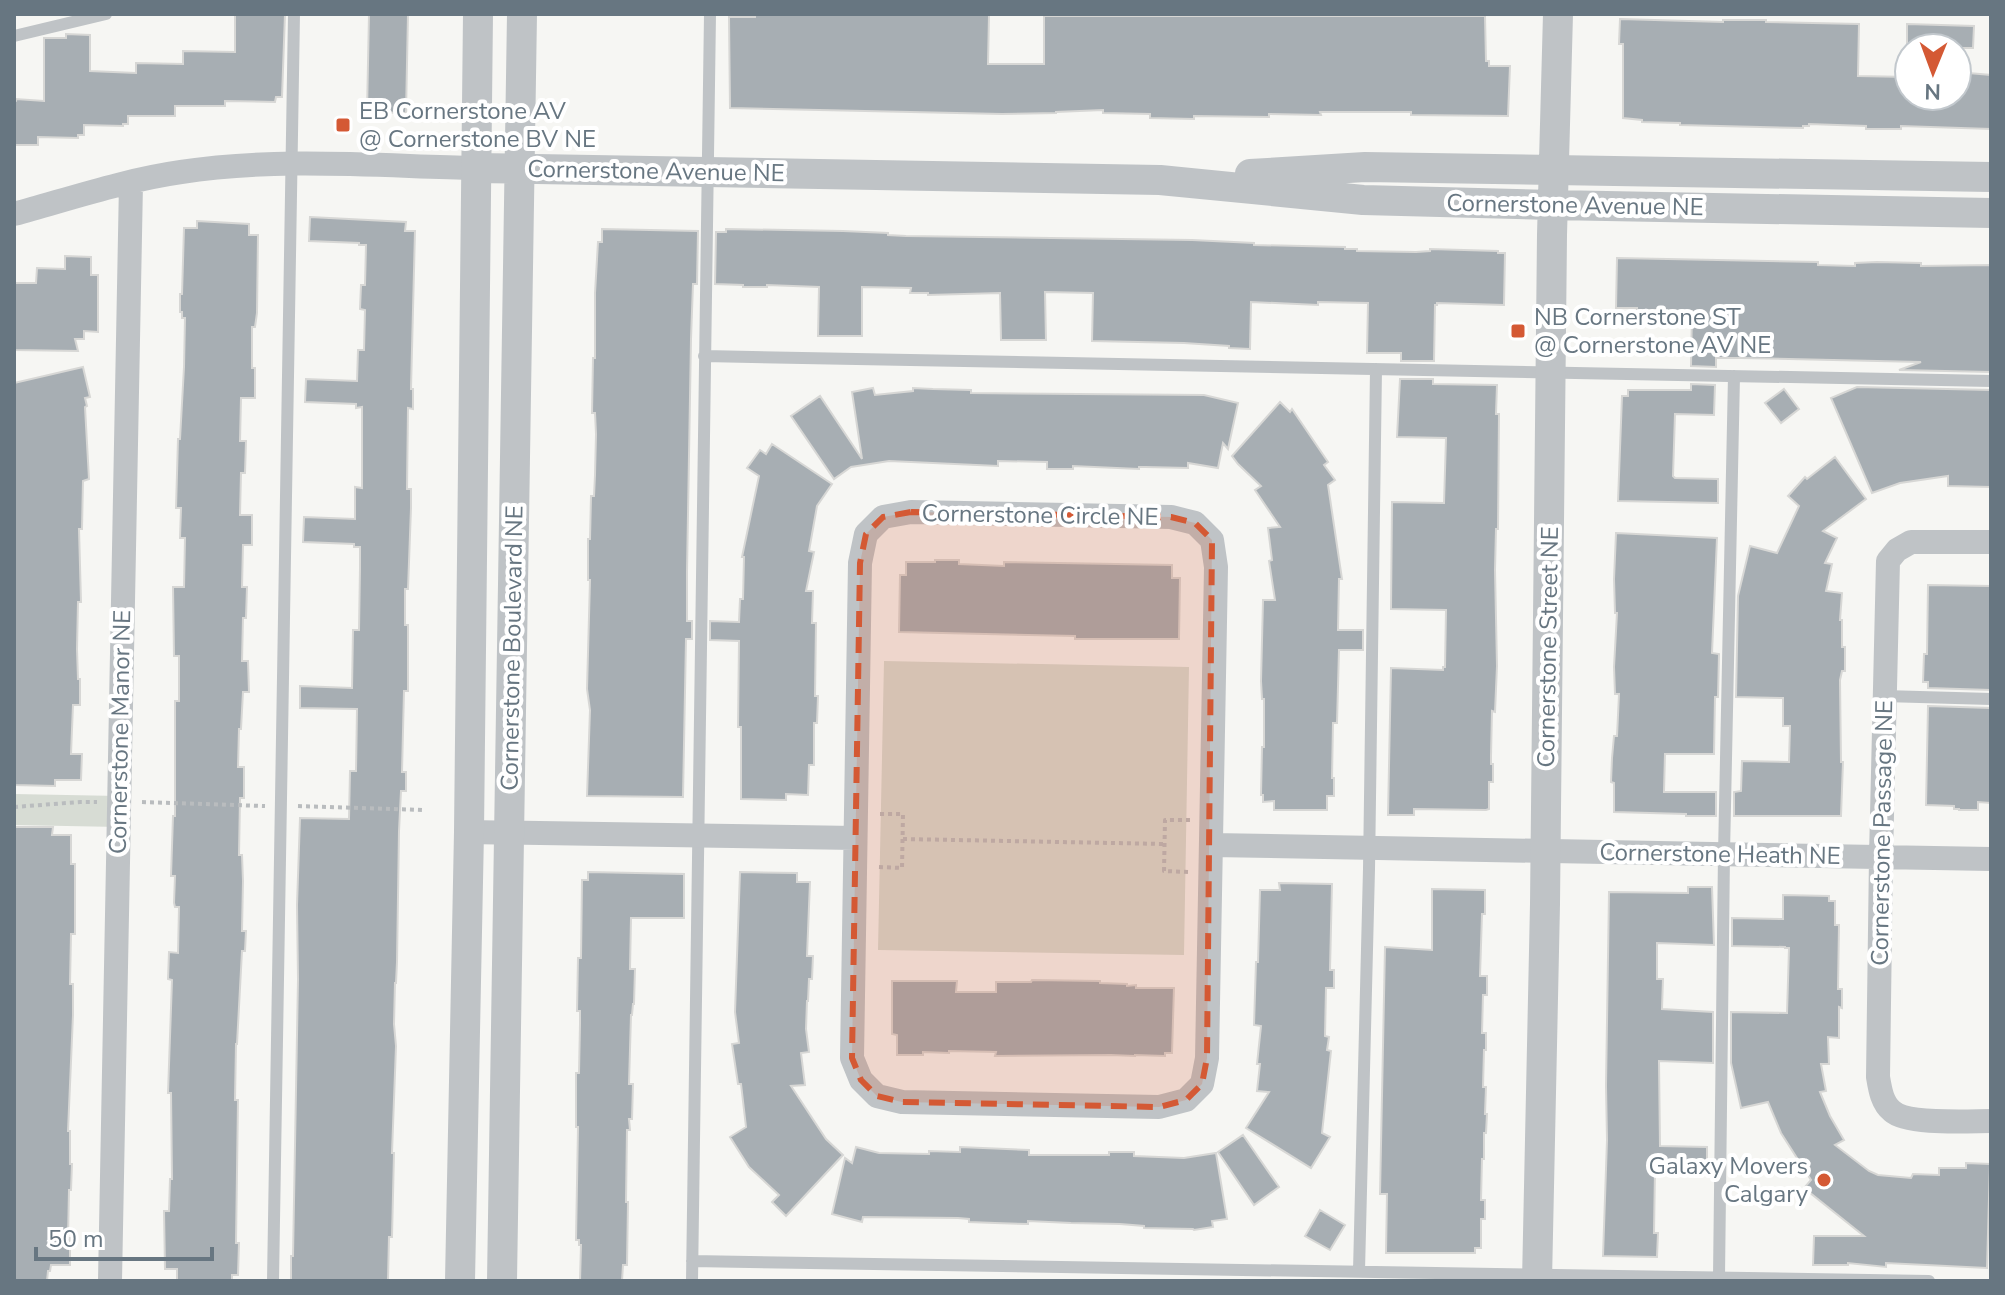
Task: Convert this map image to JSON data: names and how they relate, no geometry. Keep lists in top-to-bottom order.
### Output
{
  "streets": {
    "street": [
      "Cornerstone Avenue NE",
      "Cornerstone Circle NE",
      "Cornerstone Street NE",
      "Cornerstone Boulevard NE",
      "Cornerstone Manor NE",
      "Cornerstone Passage NE",
      "Cornerstone Heath NE"
    ]
  },
  "crossings": [
    ["Cornerstone Avenue NE", "Cornerstone Street NE"],
    ["Cornerstone Avenue NE", "Cornerstone Boulevard NE"],
    ["Cornerstone Avenue NE", "Cornerstone Manor NE"],
    ["Cornerstone Street NE", "Cornerstone Heath NE"],
    ["Cornerstone Passage NE", "Cornerstone Heath NE"]
  ],
  "places": {
    "transit": ["EB Cornerstone AV @ Cornerstone BV NE", "NB Cornerstone ST @ Cornerstone AV NE"],
    "other": ["Galaxy Movers Calgary"]
  },
  "scale_bar": "50 m",
  "north": "bottom"
}
